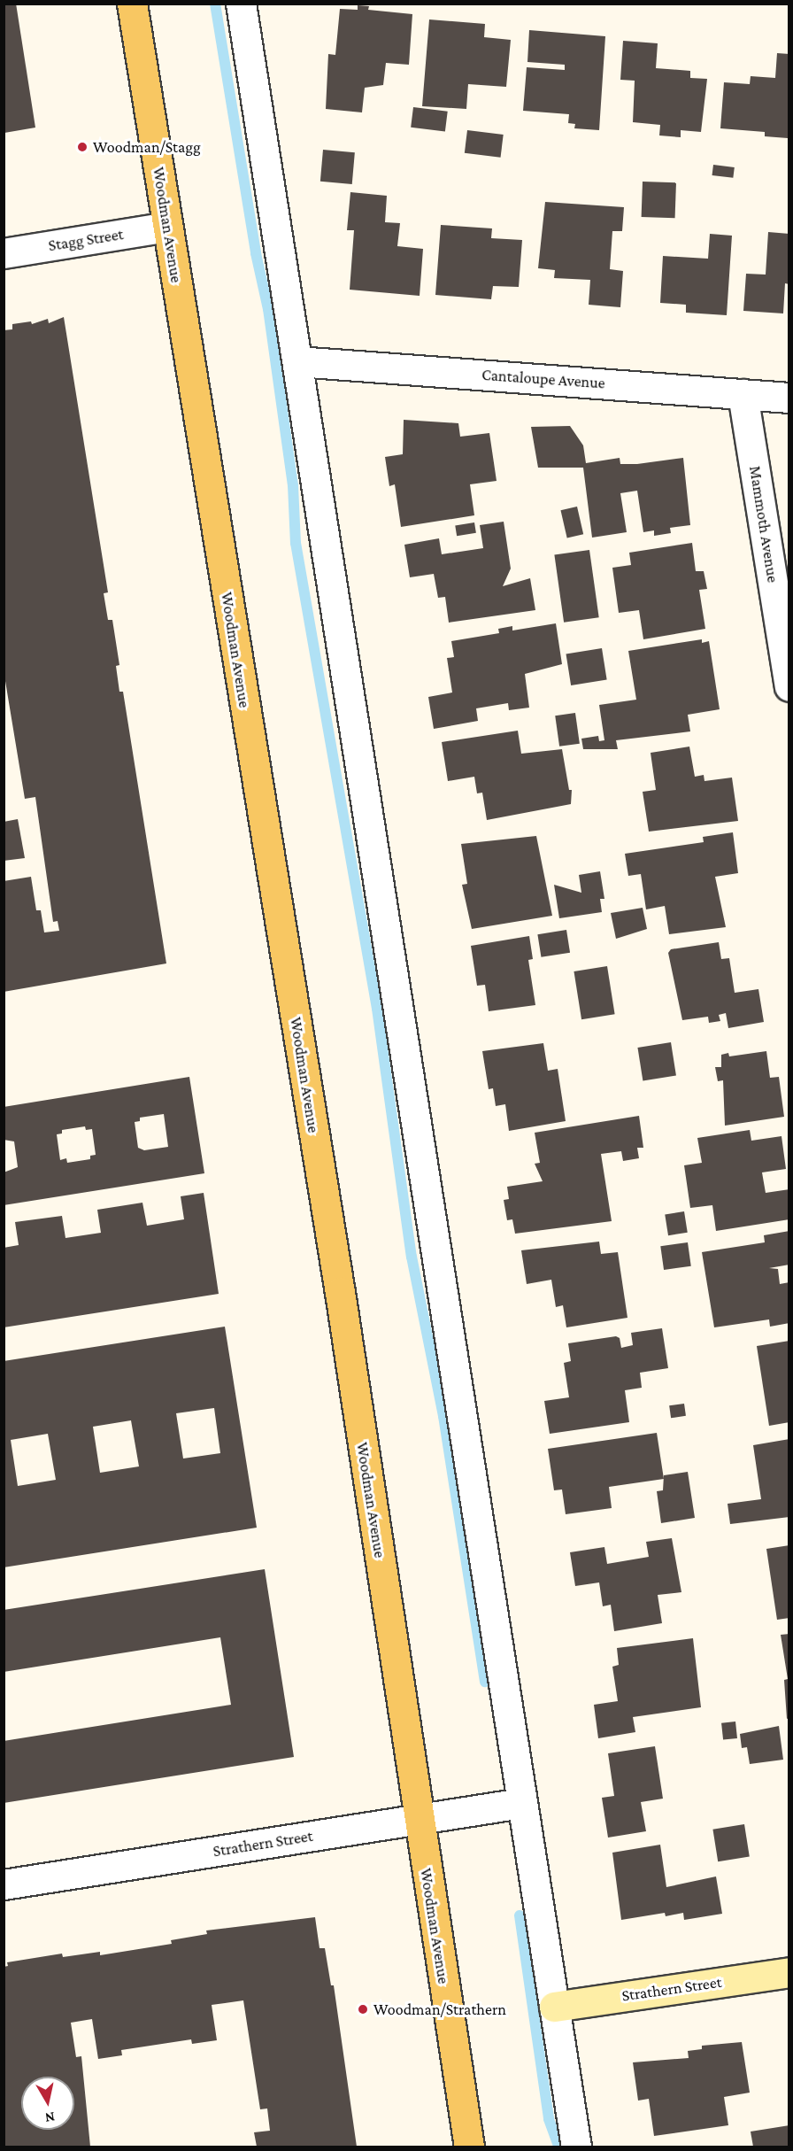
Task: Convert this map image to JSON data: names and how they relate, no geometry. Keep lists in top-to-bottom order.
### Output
{
  "streets": {
    "main road": ["Woodman Avenue"],
    "street": [
      "Stagg Street",
      "Cantaloupe Avenue",
      "Mammoth Avenue",
      "Strathern Street"
    ]
  },
  "crossings": [
    ["Woodman Avenue", "Stagg Street"],
    ["Woodman Avenue", "Strathern Street"],
    ["Cantaloupe Avenue", "Mammoth Avenue"]
  ],
  "places": ["Woodman/Stagg", "Woodman/Strathern"],
  "north": "bottom"
}
